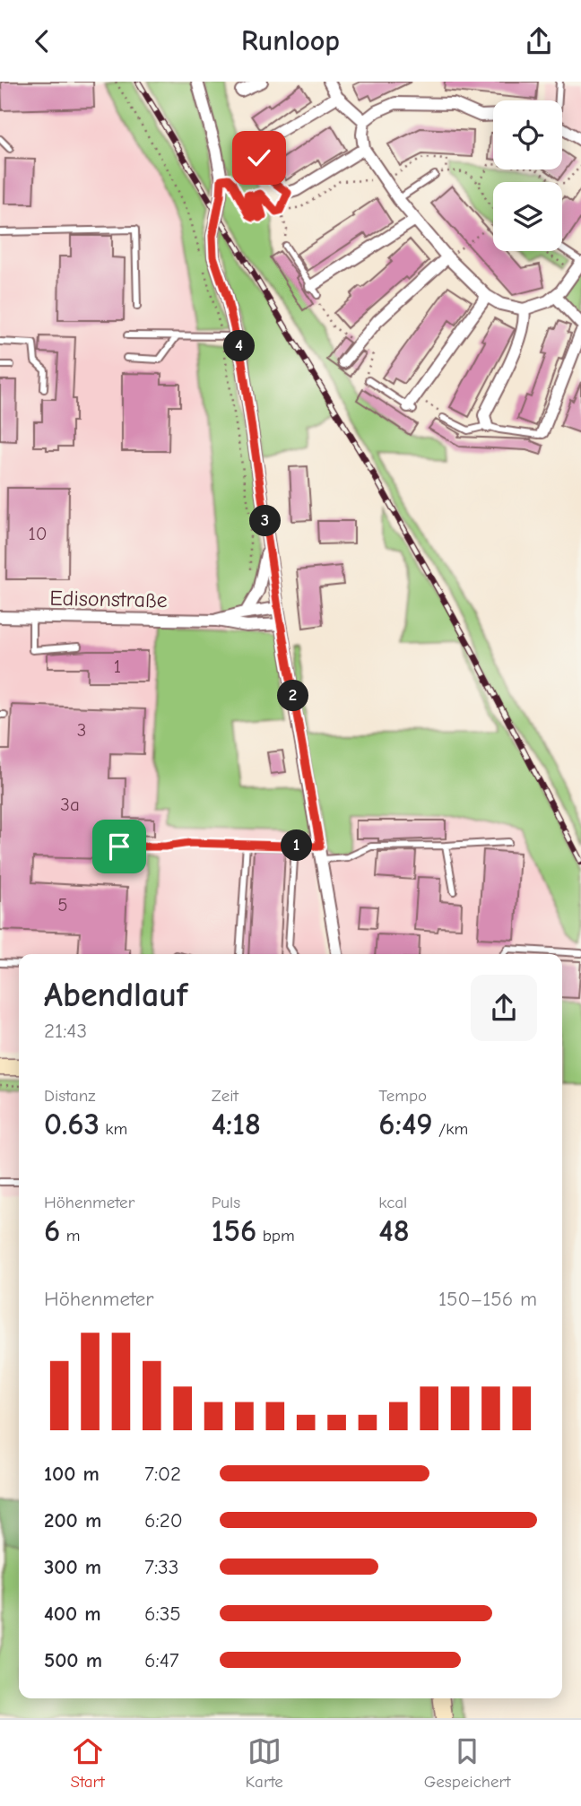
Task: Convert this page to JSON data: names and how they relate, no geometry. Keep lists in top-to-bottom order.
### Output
{
  "streets": {
    "street": ["Edisonstraße"]
  },
  "house_numbers": [
    "10",
    "1",
    "3",
    "3a",
    "5"
  ],
  "page": {
    "header": "Runloop",
    "pins": [
      "4",
      "3",
      "2",
      "1"
    ],
    "heading": ["Abendlauf", "21:43"],
    "stats": [
      ["Distanz", "0.63 km"],
      ["Zeit", "4:18"],
      ["Tempo", "6:49 /km"],
      ["Höhenmeter", "6 m"],
      ["Puls", "156 bpm"],
      ["kcal", "48"]
    ],
    "chart": ["Höhenmeter", "150–156 m"],
    "list": [
      {
        "name": "100 m",
        "note": "7:02"
      },
      {
        "name": "200 m",
        "note": "6:20"
      },
      {
        "name": "300 m",
        "note": "7:33"
      },
      {
        "name": "400 m",
        "note": "6:35"
      },
      {
        "name": "500 m",
        "note": "6:47"
      }
    ],
    "tabs": ["Start", "Karte", "Gespeichert"]
  }
}
